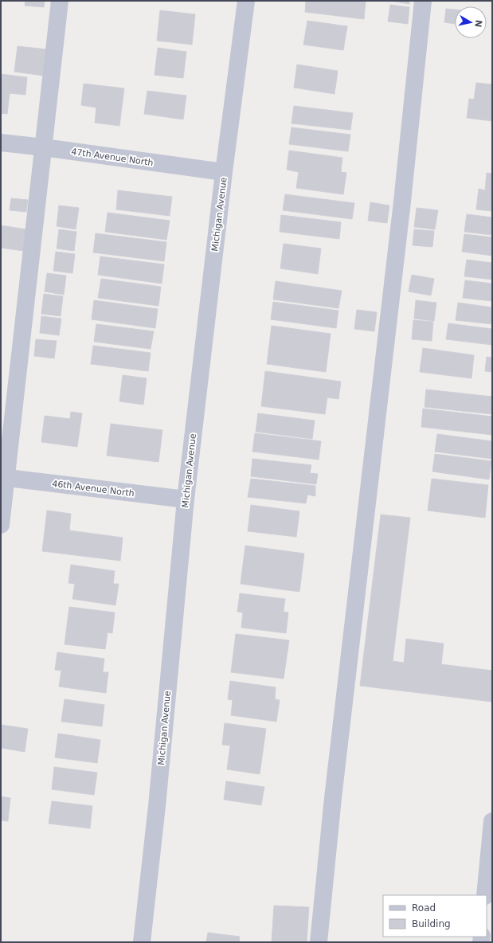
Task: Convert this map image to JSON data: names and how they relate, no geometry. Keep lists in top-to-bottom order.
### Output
{
  "streets": {
    "street": ["47th Avenue North", "Michigan Avenue", "46th Avenue North"]
  },
  "crossings": [
    ["47th Avenue North", "Michigan Avenue"],
    ["Michigan Avenue", "46th Avenue North"]
  ],
  "legend": ["Road", "Building"],
  "north": "right"
}
